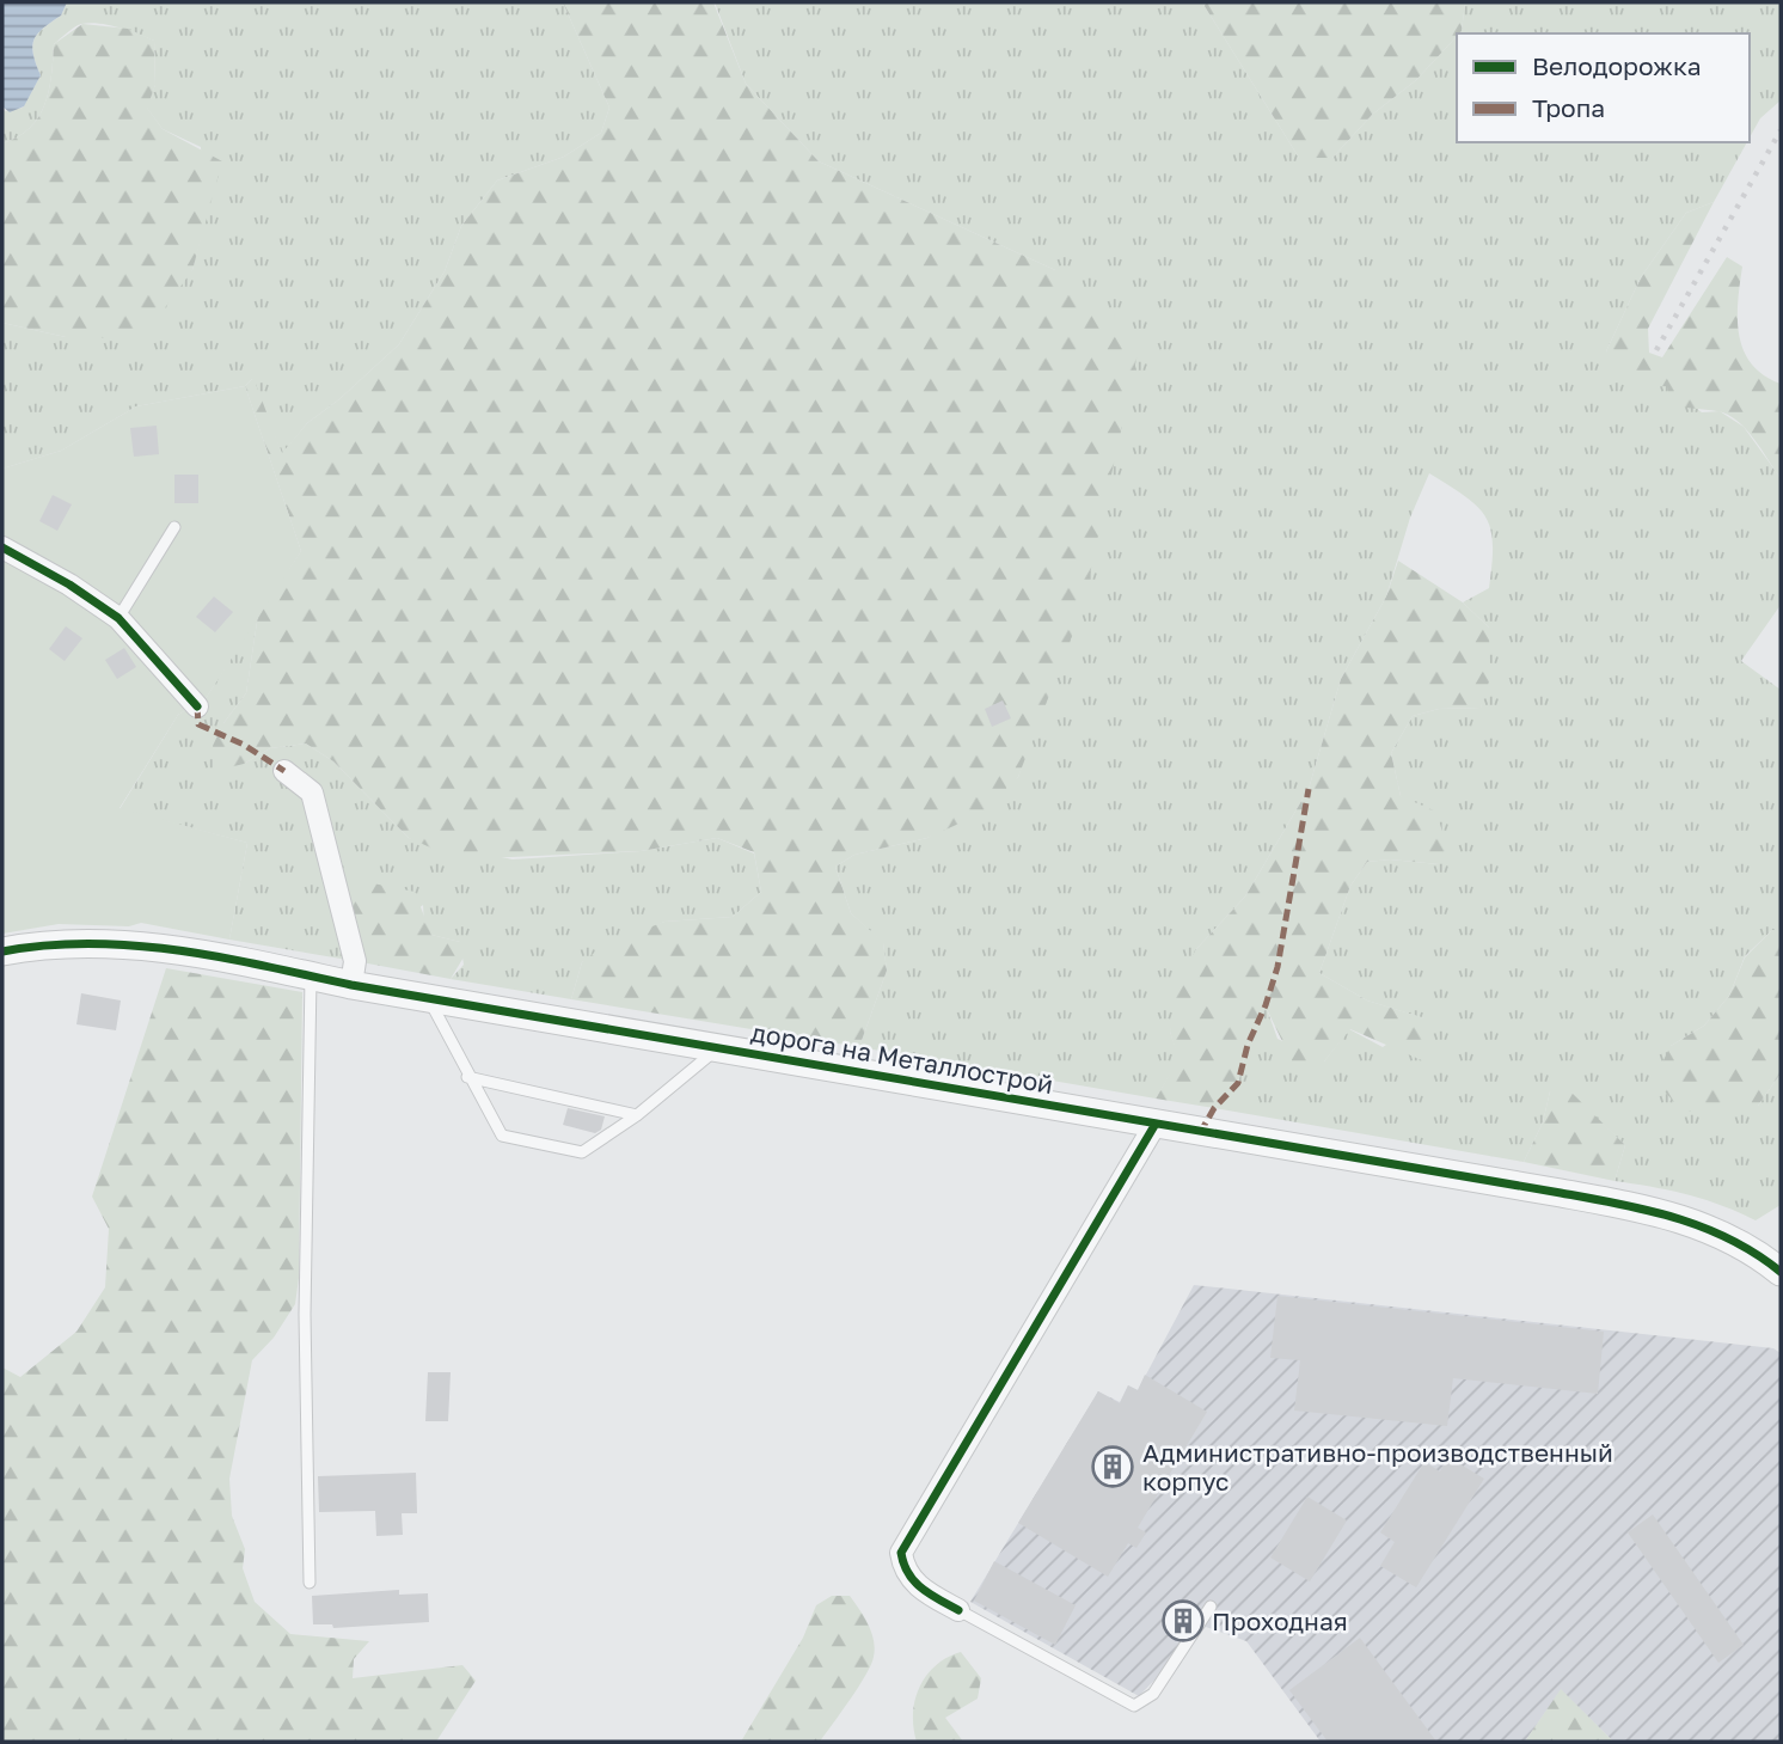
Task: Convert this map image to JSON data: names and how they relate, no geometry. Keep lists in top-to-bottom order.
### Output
{
  "streets": {
    "street": ["дорога на Металлострой"]
  },
  "places": {
    "building": ["Административно-производственный корпус", "Проходная"]
  },
  "legend": ["Велодорожка", "Тропа"]
}
